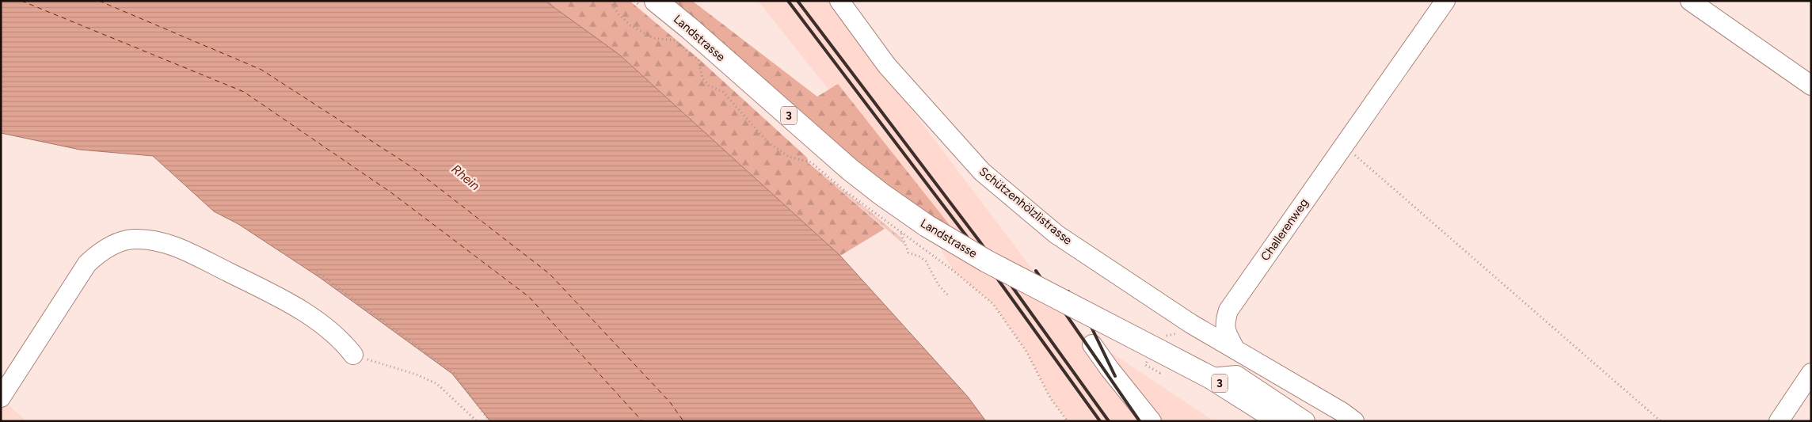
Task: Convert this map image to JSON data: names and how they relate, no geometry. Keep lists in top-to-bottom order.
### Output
{
  "streets": {
    "main road": ["Landstrasse", "3"],
    "street": ["Schützenhölzlistrasse", "Challerenweg"]
  },
  "crossings": [
    ["Schützenhölzlistrasse", "Challerenweg"]
  ],
  "water": ["Rhein"]
}
